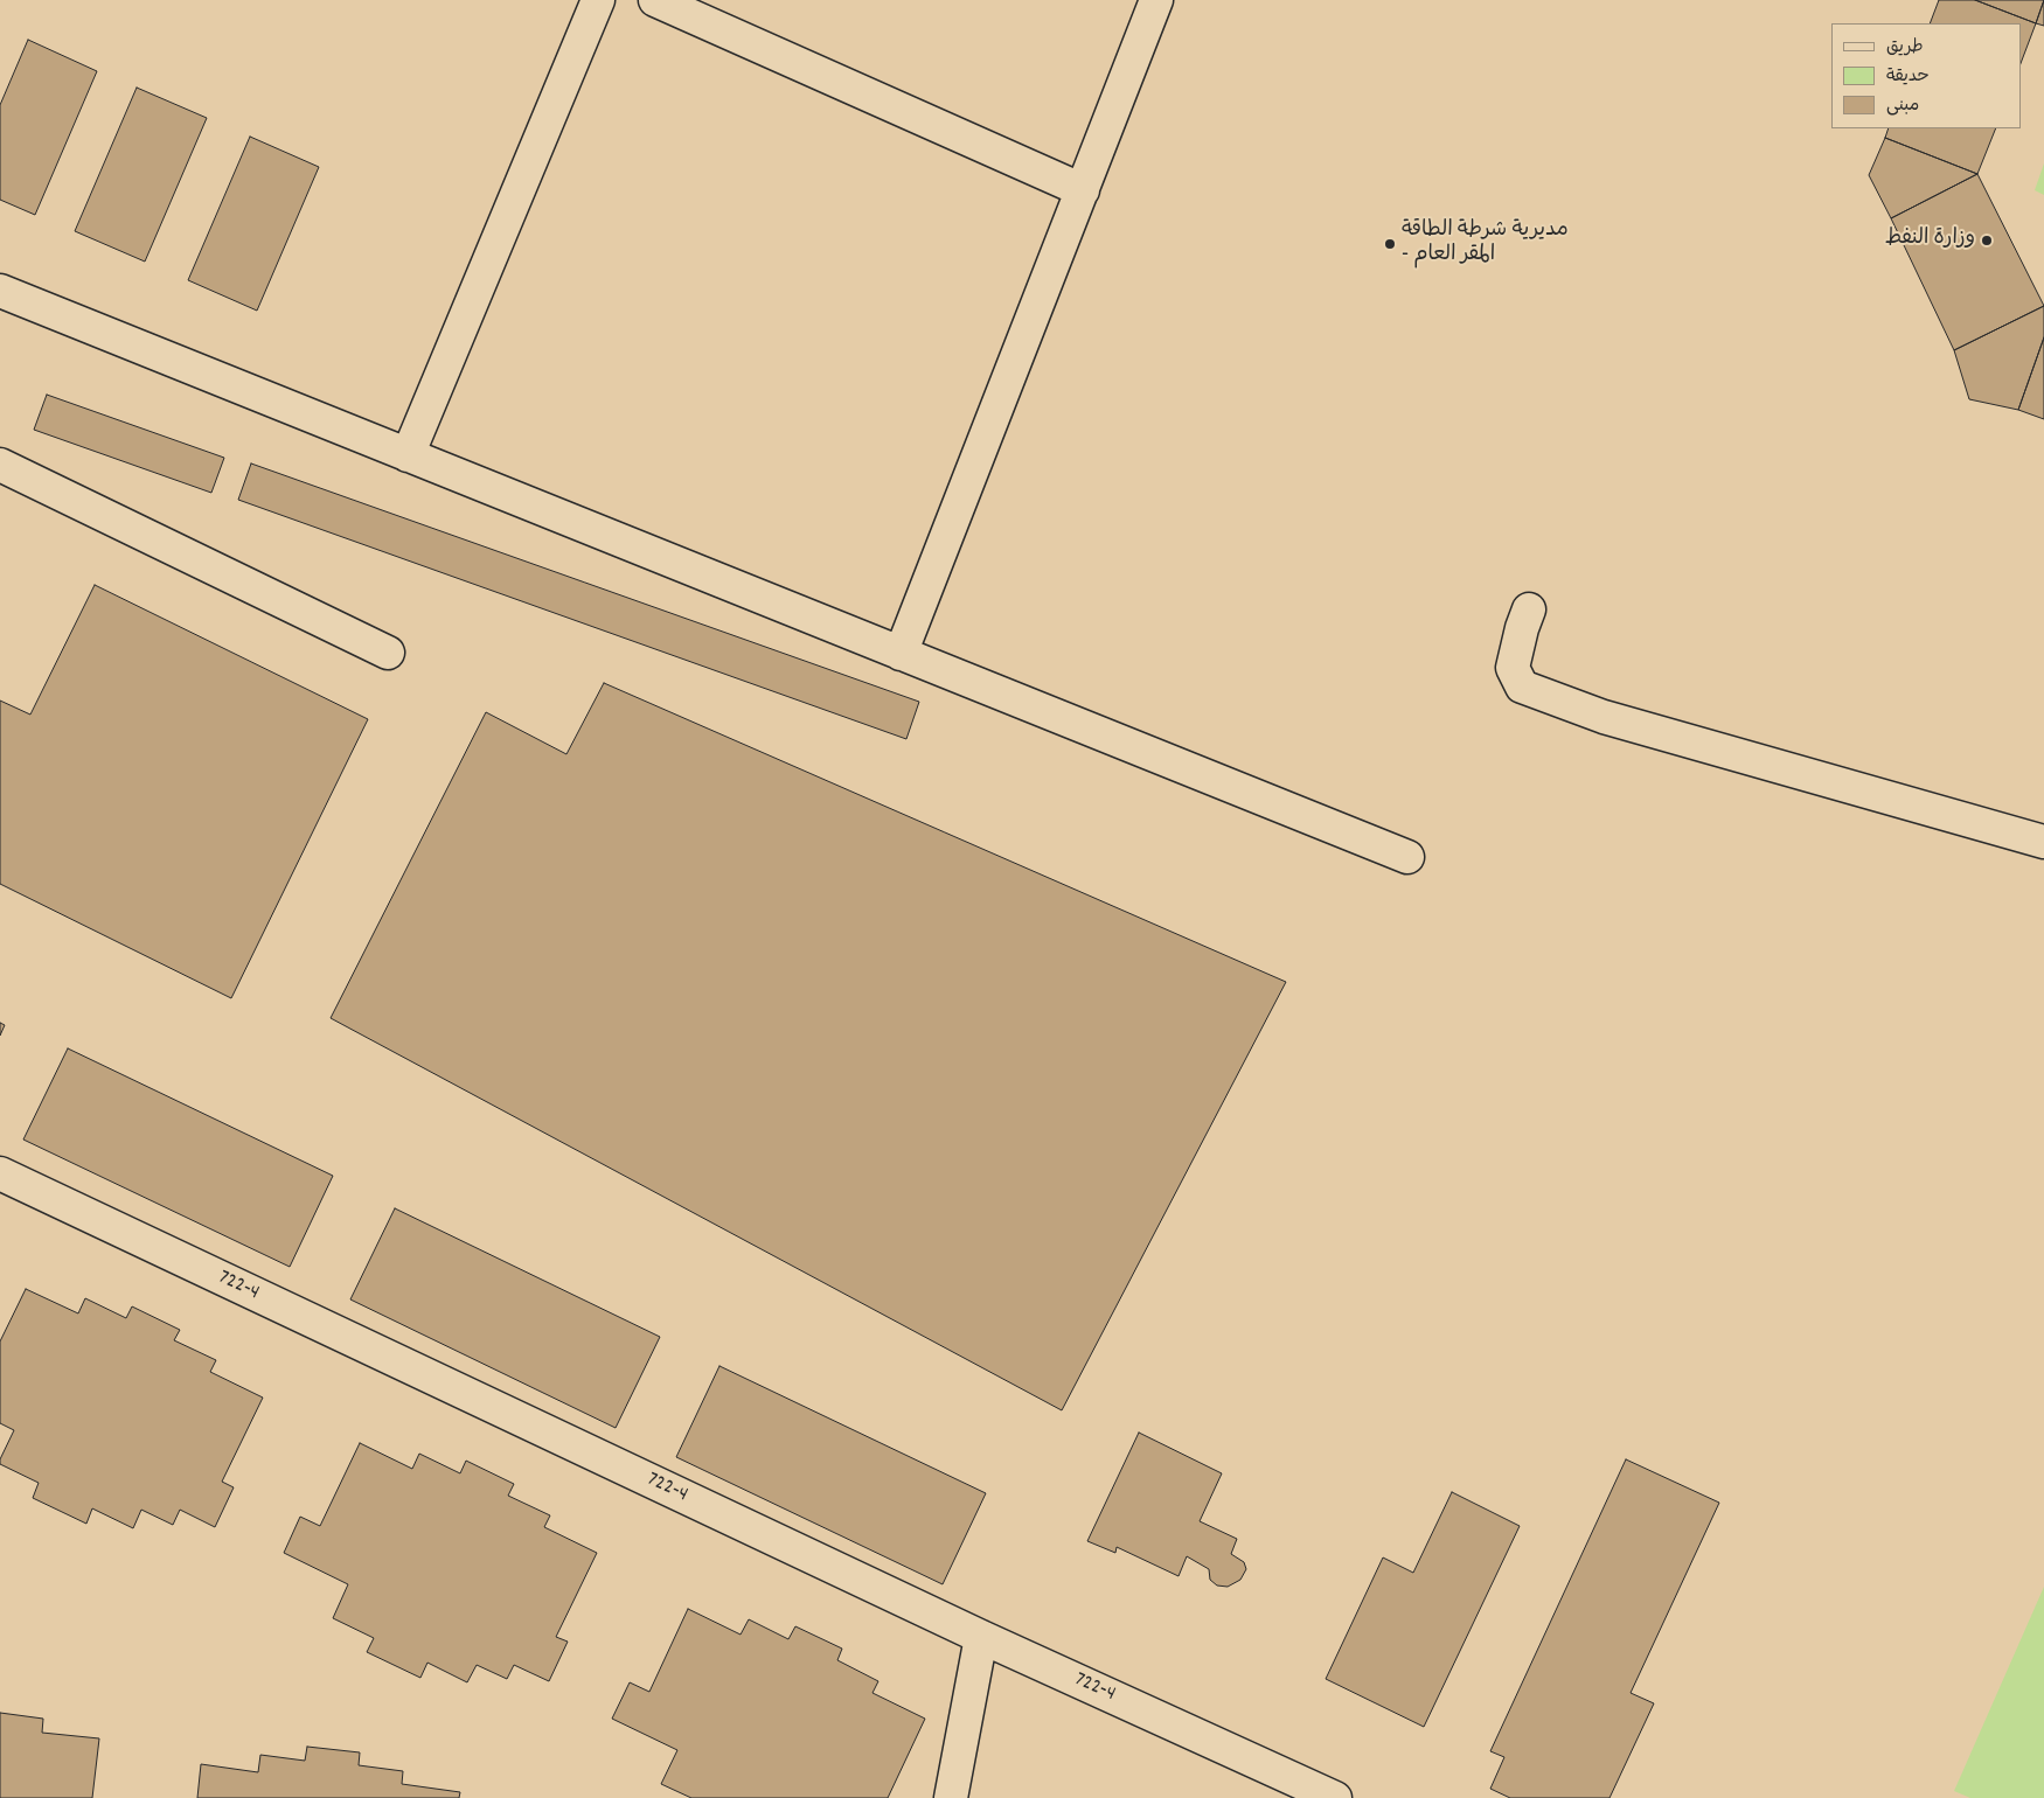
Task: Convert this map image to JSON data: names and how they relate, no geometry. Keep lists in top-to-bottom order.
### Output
{
  "streets": {
    "street": ["722-4"]
  },
  "places": ["وزارة النفط", "مديرية شرطة الطاقة - المقر العام"],
  "legend": ["طريق", "حديقة", "مبنى"]
}
